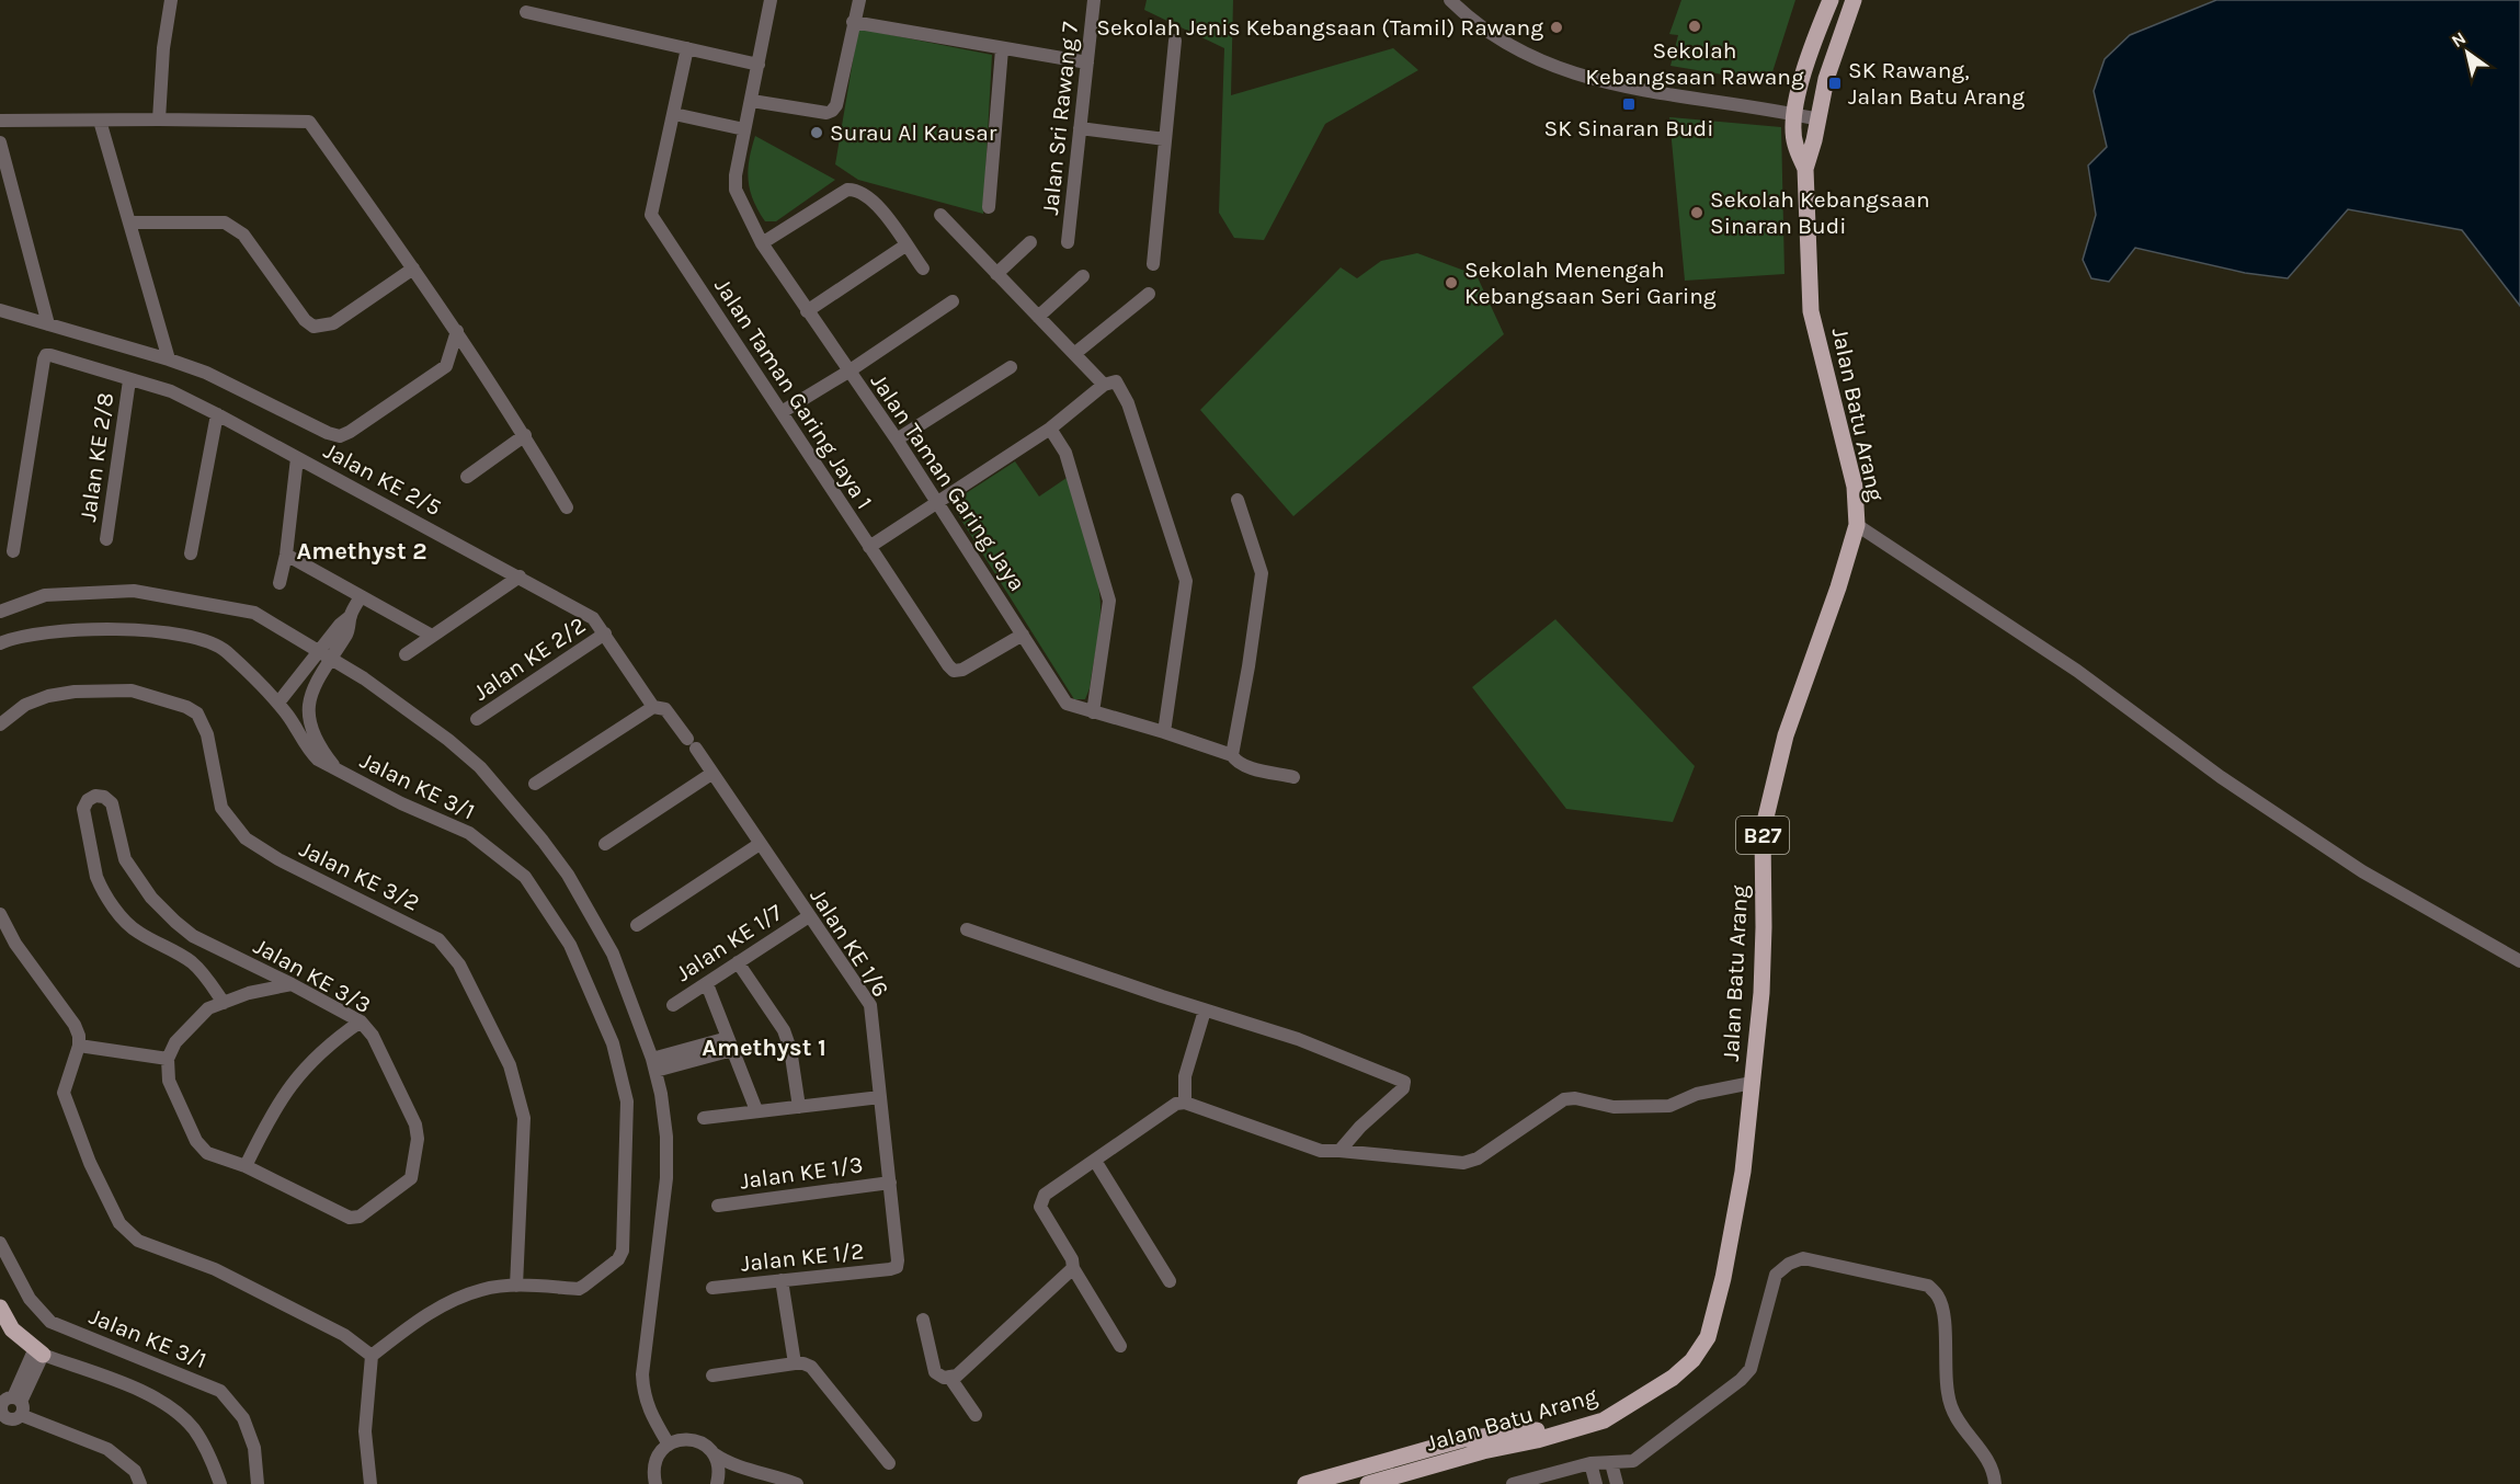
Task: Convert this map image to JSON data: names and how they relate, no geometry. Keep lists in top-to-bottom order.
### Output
{
  "streets": {
    "main road": ["Jalan Batu Arang", "B27"],
    "street": [
      "Jalan Sri Rawang 7",
      "Jalan Taman Garing Jaya 1",
      "Jalan KE 2/8",
      "Jalan KE 2/5",
      "Jalan Taman Garing Jaya",
      "Jalan KE 2/2",
      "Jalan KE 3/1",
      "Jalan KE 3/2",
      "Jalan KE 1/7",
      "Jalan KE 1/6",
      "Jalan KE 3/3",
      "Jalan KE 1/3",
      "Jalan KE 1/2"
    ]
  },
  "crossings": [
    ["Jalan Taman Garing Jaya 1", "Jalan Taman Garing Jaya"],
    ["Jalan KE 2/8", "Jalan KE 2/5"],
    ["Jalan KE 2/5", "Jalan KE 2/2"],
    ["Jalan KE 2/5", "Jalan KE 1/6"],
    ["Jalan KE 3/1", "Jalan KE 3/2"],
    ["Jalan KE 1/7", "Jalan KE 1/6"],
    ["Jalan KE 1/6", "Jalan KE 1/3"],
    ["Jalan KE 1/6", "Jalan KE 1/2"]
  ],
  "districts": ["Amethyst 2", "Amethyst 1"],
  "places": {
    "other": [
      "Sekolah Kebangsaan Rawang",
      "Sekolah Jenis Kebangsaan (Tamil) Rawang",
      "Surau Al Kausar",
      "Sekolah Kebangsaan Sinaran Budi",
      "Sekolah Menengah Kebangsaan Seri Garing"
    ],
    "transit": ["SK Rawang, Jalan Batu Arang", "SK Sinaran Budi"]
  },
  "north": "top left"
}
